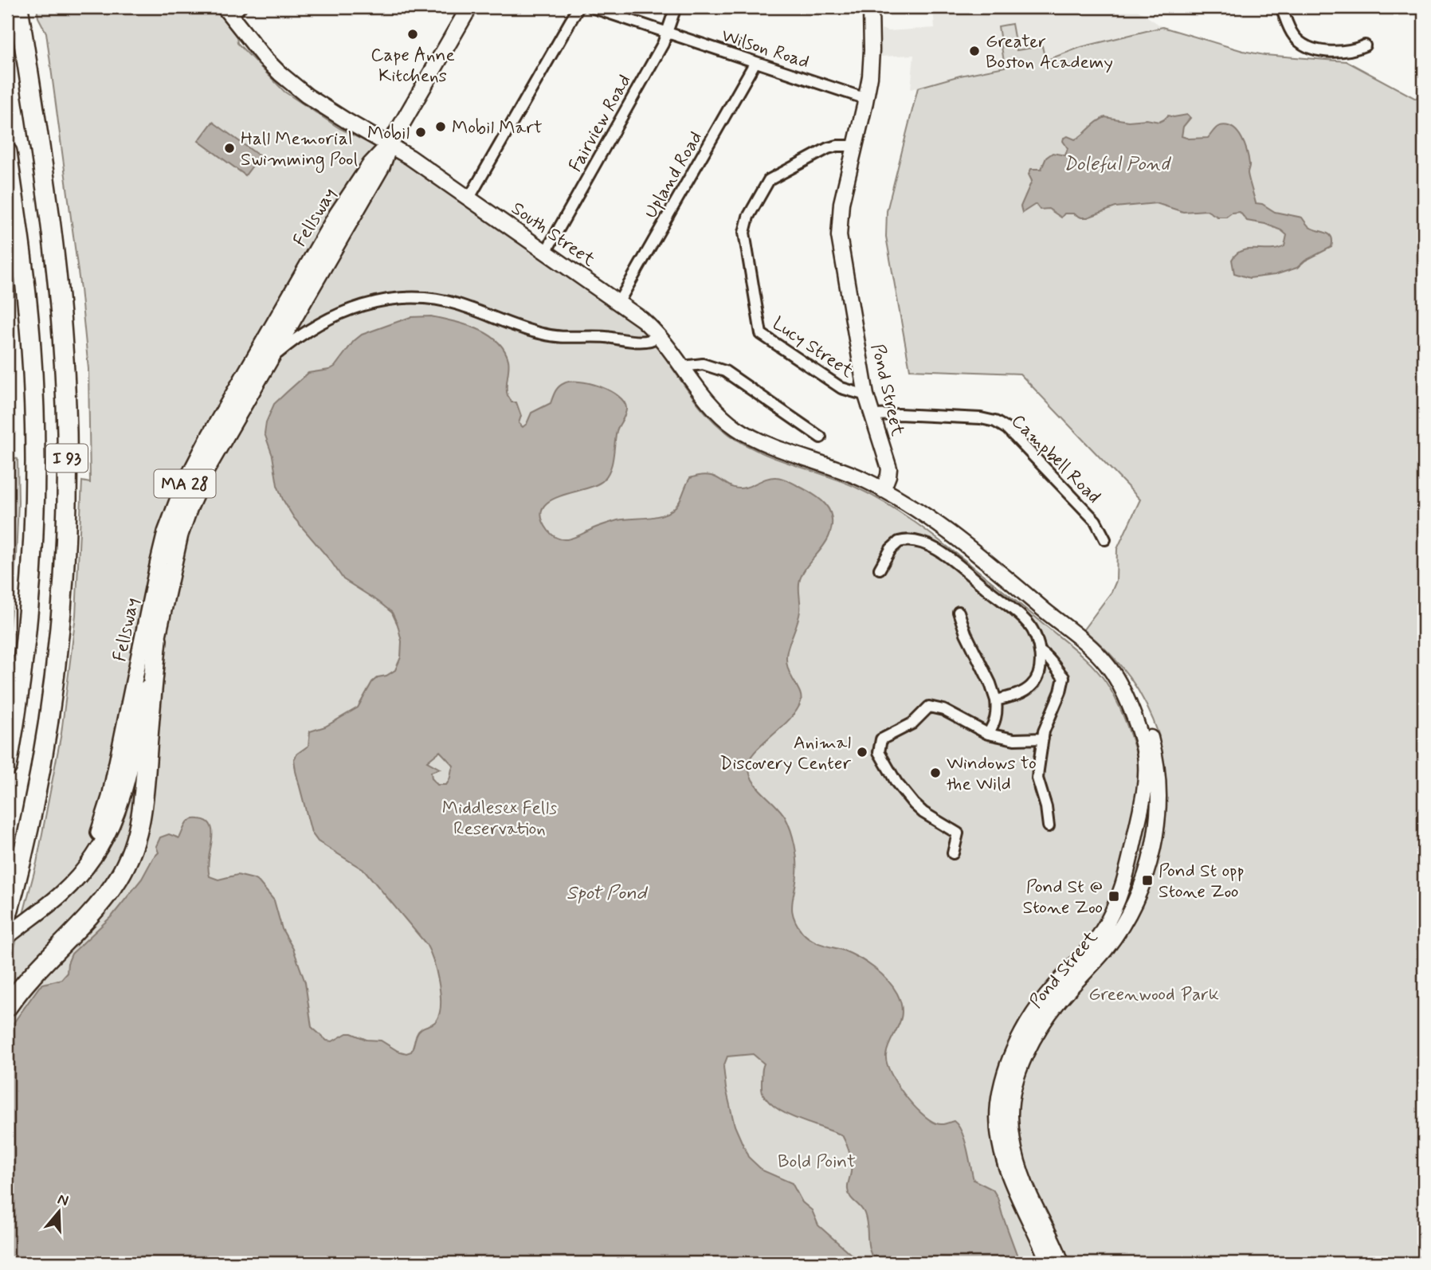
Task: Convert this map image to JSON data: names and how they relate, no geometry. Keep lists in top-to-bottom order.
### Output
{
  "streets": {
    "highway": ["I 93"],
    "main road": [
      "Fellsway",
      "South Street",
      "Pond Street",
      "MA 28"
    ],
    "street": [
      "Wilson Road",
      "Fairview Road",
      "Upland Road",
      "Lucy Street",
      "Campbell Road"
    ]
  },
  "crossings": [
    ["Wilson Road", "Fairview Road"],
    ["Wilson Road", "Upland Road"],
    ["Wilson Road", "Pond Street"],
    ["Fairview Road", "South Street"],
    ["Upland Road", "South Street"],
    ["Fellsway", "South Street"],
    ["Fellsway", "MA 28"],
    ["South Street", "Pond Street"],
    ["South Street", "MA 28"],
    ["Lucy Street", "Pond Street"],
    ["Pond Street", "Campbell Road"]
  ],
  "water": ["Doleful Pond", "Spot Pond"],
  "parks": ["Middlesex Fells Reservation", "Greenwood Park", "Bold Point"],
  "places": {
    "other": [
      "Cape Anne Kitchens",
      "Greater Boston Academy",
      "Mobil Mart",
      "Mobil",
      "Hall Memorial Swimming Pool",
      "Animal Discovery Center",
      "Windows to the Wild"
    ],
    "transit": ["Pond St opp Stone Zoo", "Pond St @ Stone Zoo"]
  },
  "north": "top"
}
